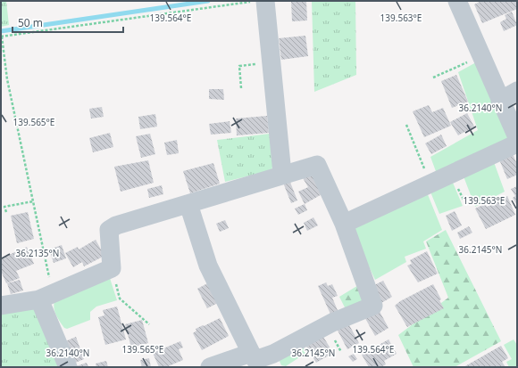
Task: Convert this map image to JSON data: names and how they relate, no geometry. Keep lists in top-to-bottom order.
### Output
{
  "scale_bar": "50 m",
  "coordinates": [
    "139.563°E",
    "139.564°E",
    "36.2140°N",
    "139.565°E",
    "36.2145°N",
    "36.2135°N"
  ]
}
